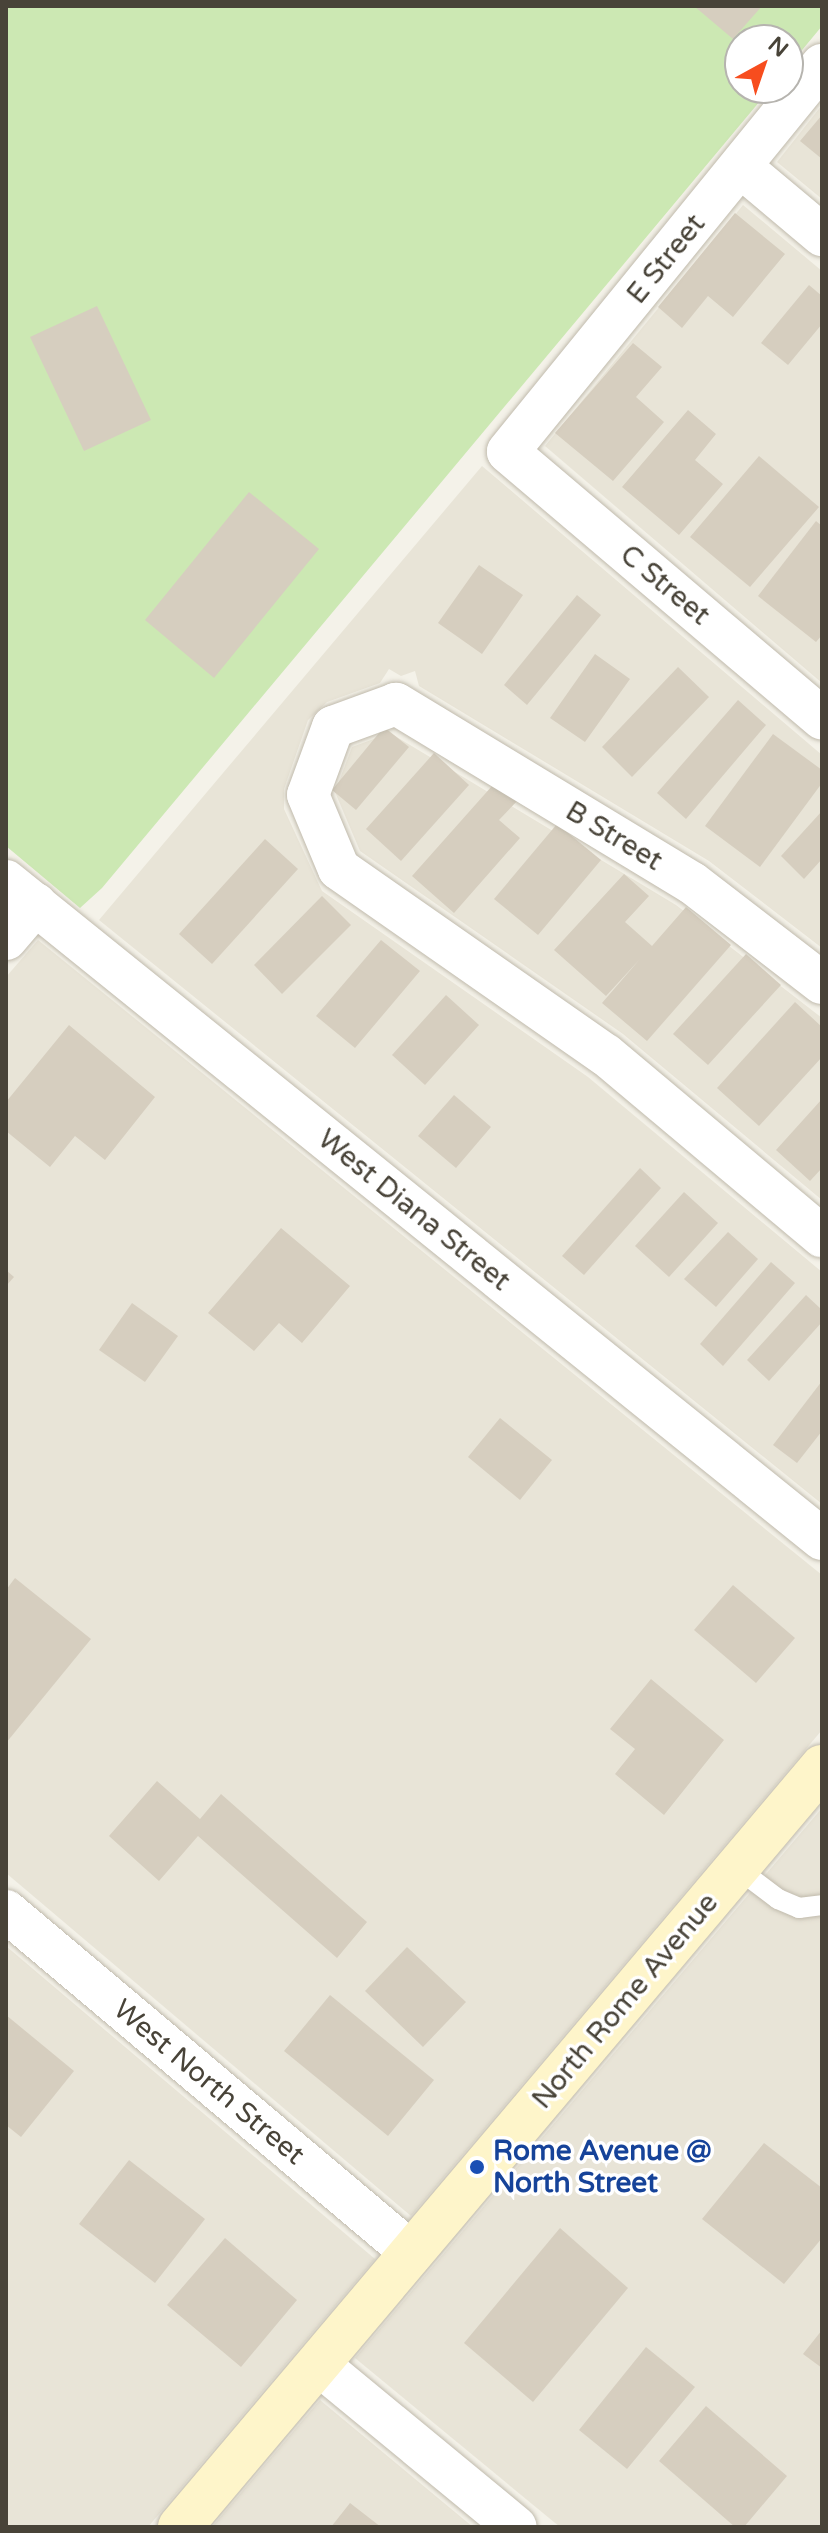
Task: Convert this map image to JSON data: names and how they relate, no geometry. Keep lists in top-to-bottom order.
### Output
{
  "streets": {
    "street": [
      "E Street",
      "C Street",
      "B Street",
      "West Diana Street",
      "North Rome Avenue",
      "West North Street"
    ]
  },
  "crossings": [
    ["E Street", "C Street"],
    ["North Rome Avenue", "West North Street"]
  ],
  "places": ["Rome Avenue @ North Street"],
  "north": "top right"
}
